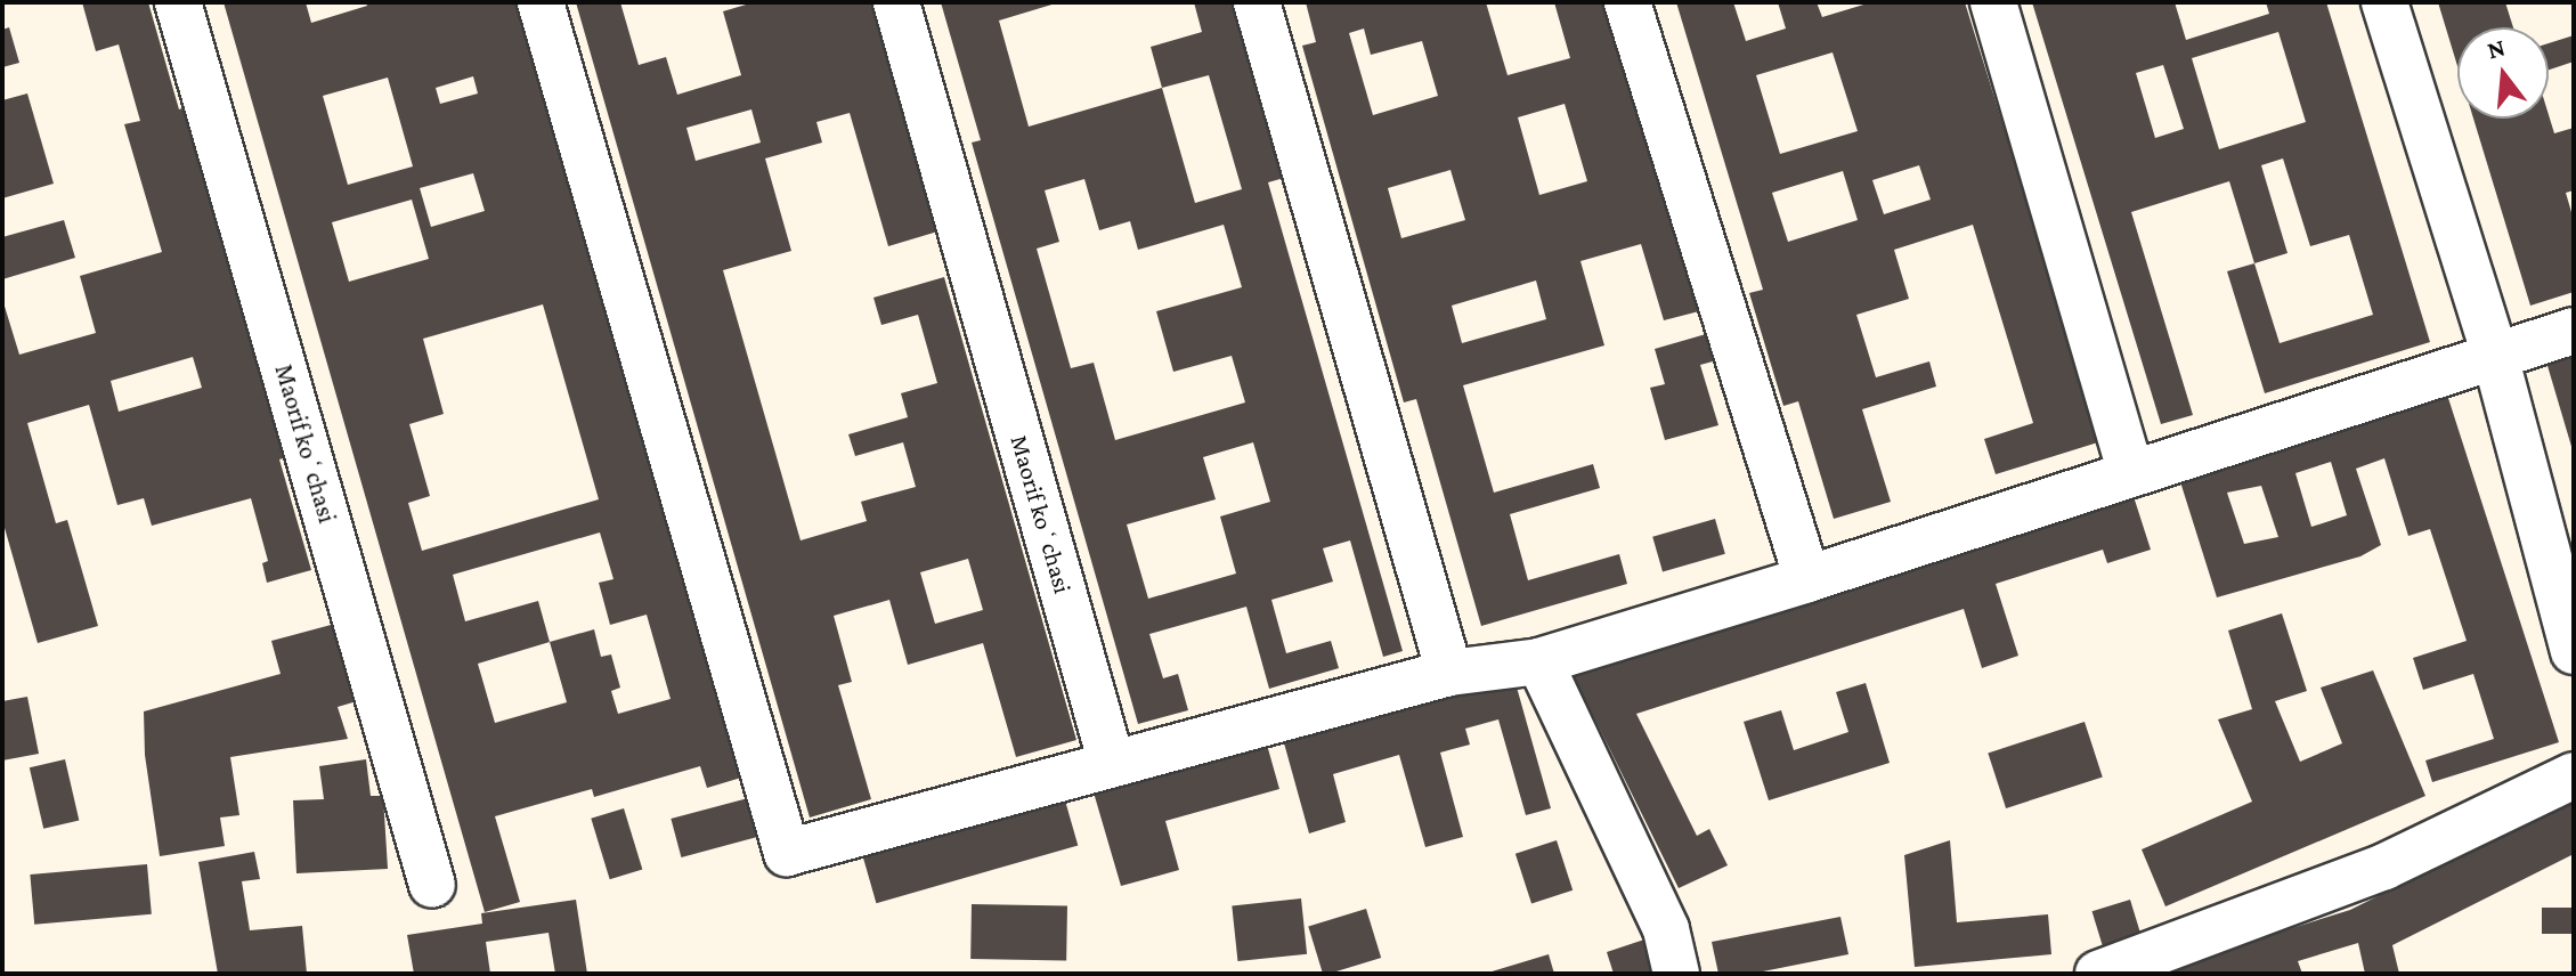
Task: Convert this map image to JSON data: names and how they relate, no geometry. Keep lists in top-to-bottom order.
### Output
{
  "streets": {
    "street": ["Maorif koʻchasi"]
  },
  "north": "top"
}
